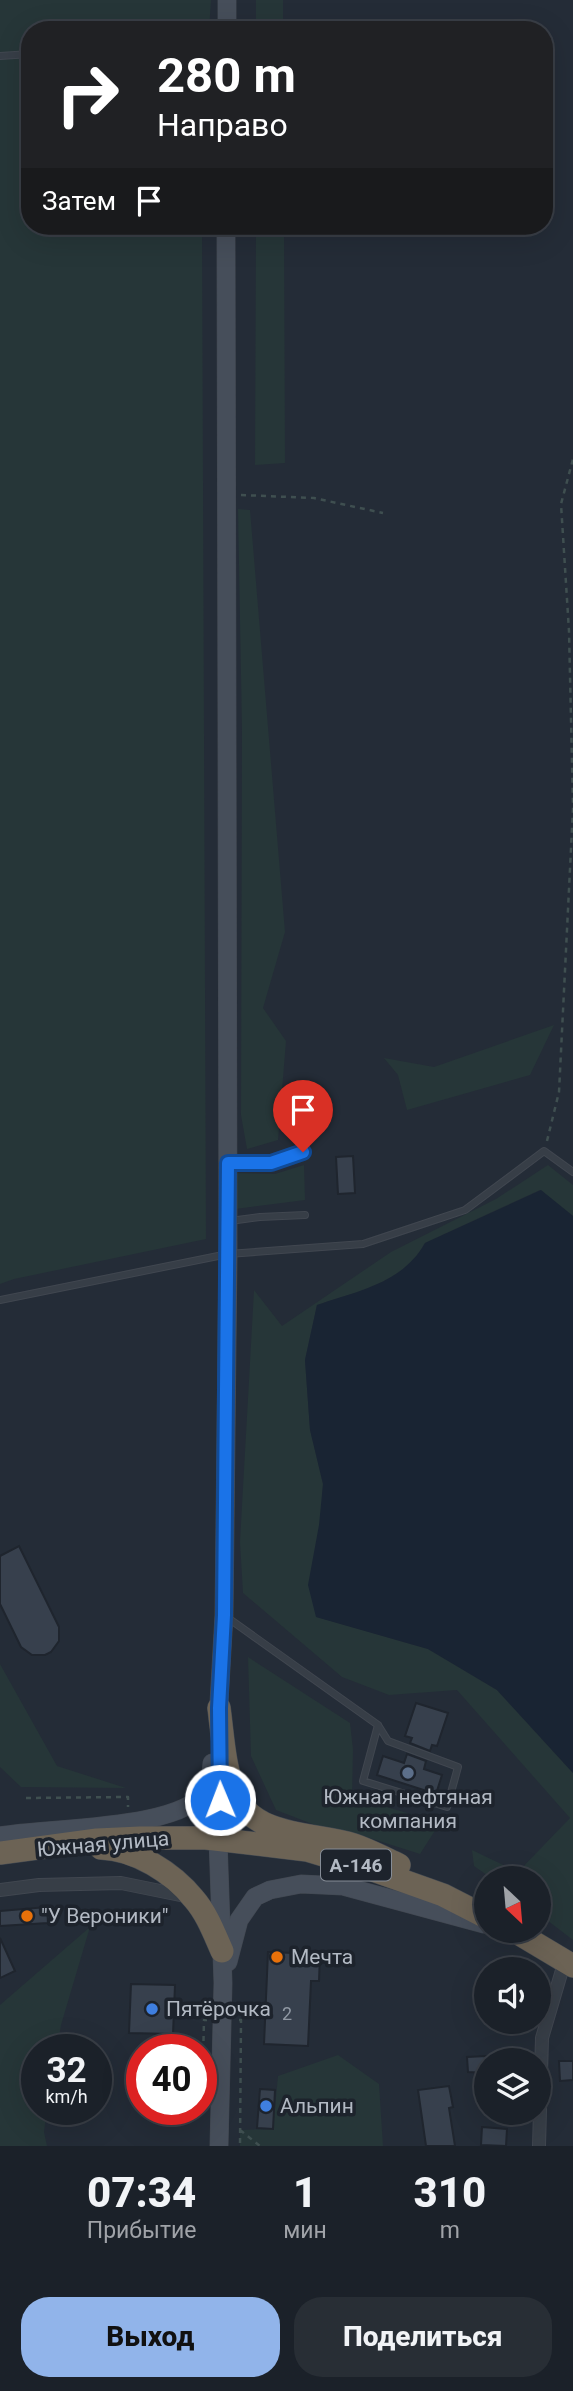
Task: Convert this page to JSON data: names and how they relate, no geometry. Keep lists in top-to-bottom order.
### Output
{
  "streets": {
    "highway": ["Южная улица", "А-146"]
  },
  "places": [
    "Южная нефтяная компания",
    "\"У Вероники\"",
    "Мечта",
    "Пятёрочка",
    "Альпин"
  ],
  "house_numbers": ["2"],
  "north": "bottom right",
  "page": {
    "turn": ["280 m", "Направо"],
    "then": "Затем",
    "speed": "32 km/h",
    "limit": "40",
    "eta": [
      "07:34",
      "Прибытие",
      "1",
      "мин",
      "310",
      "m"
    ],
    "buttons": ["Выход", "Поделиться"]
  }
}
